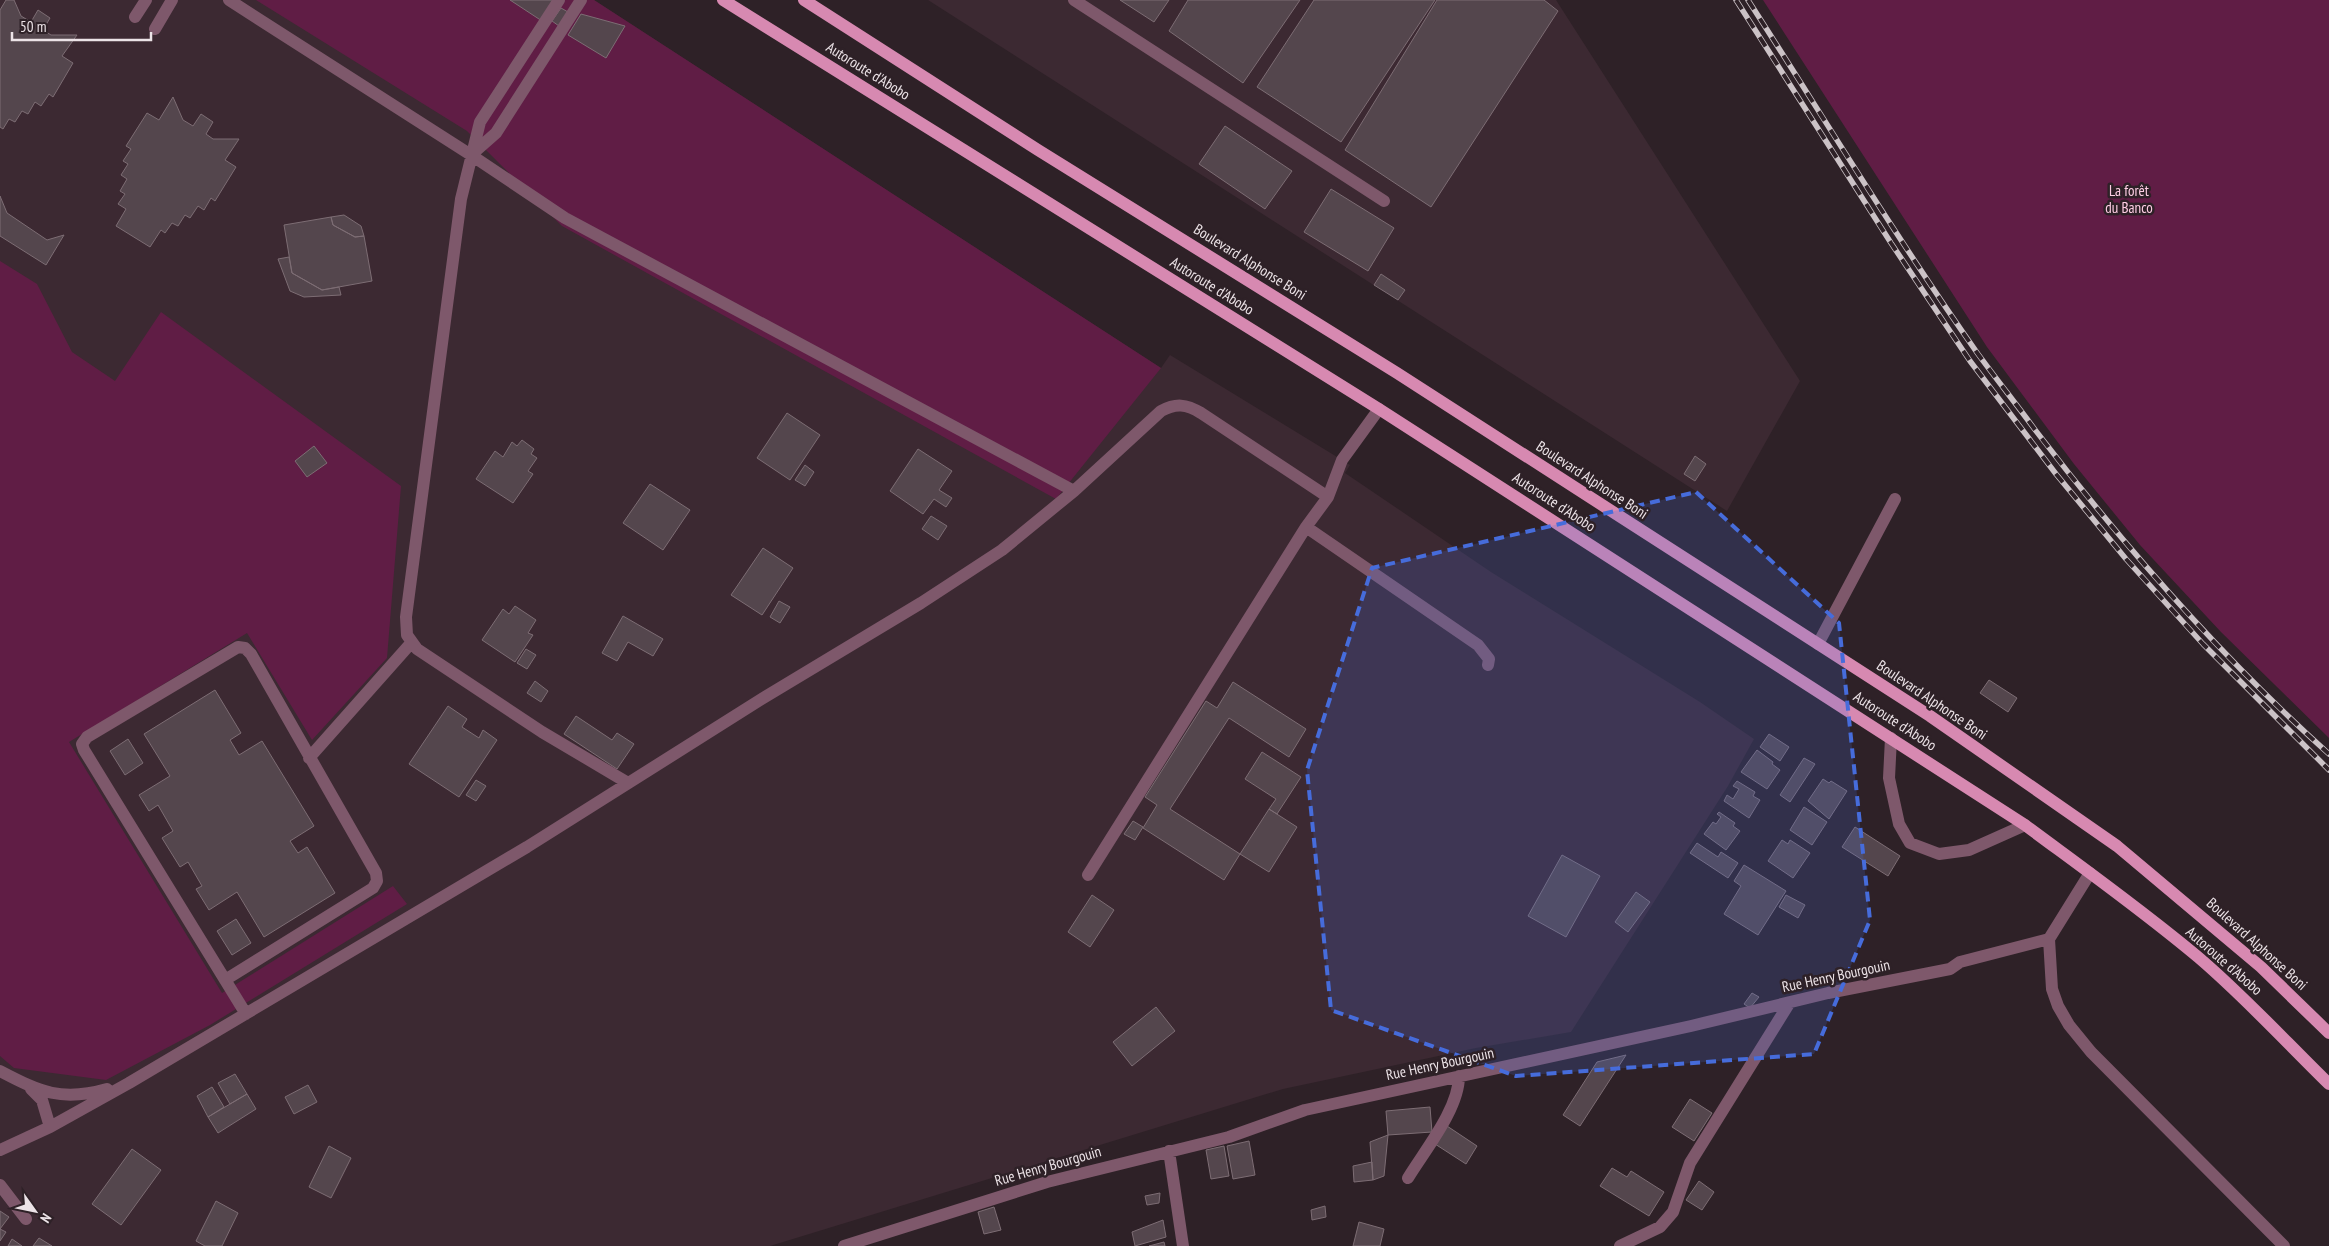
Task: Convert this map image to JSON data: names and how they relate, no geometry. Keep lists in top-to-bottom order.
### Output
{
  "streets": {
    "main road": ["Autoroute d'Abobo", "Boulevard Alphonse Boni"],
    "street": ["Rue Henry Bourgouin"]
  },
  "parks": ["La forêt du Banco"],
  "scale_bar": "50 m",
  "north": "bottom right"
}
